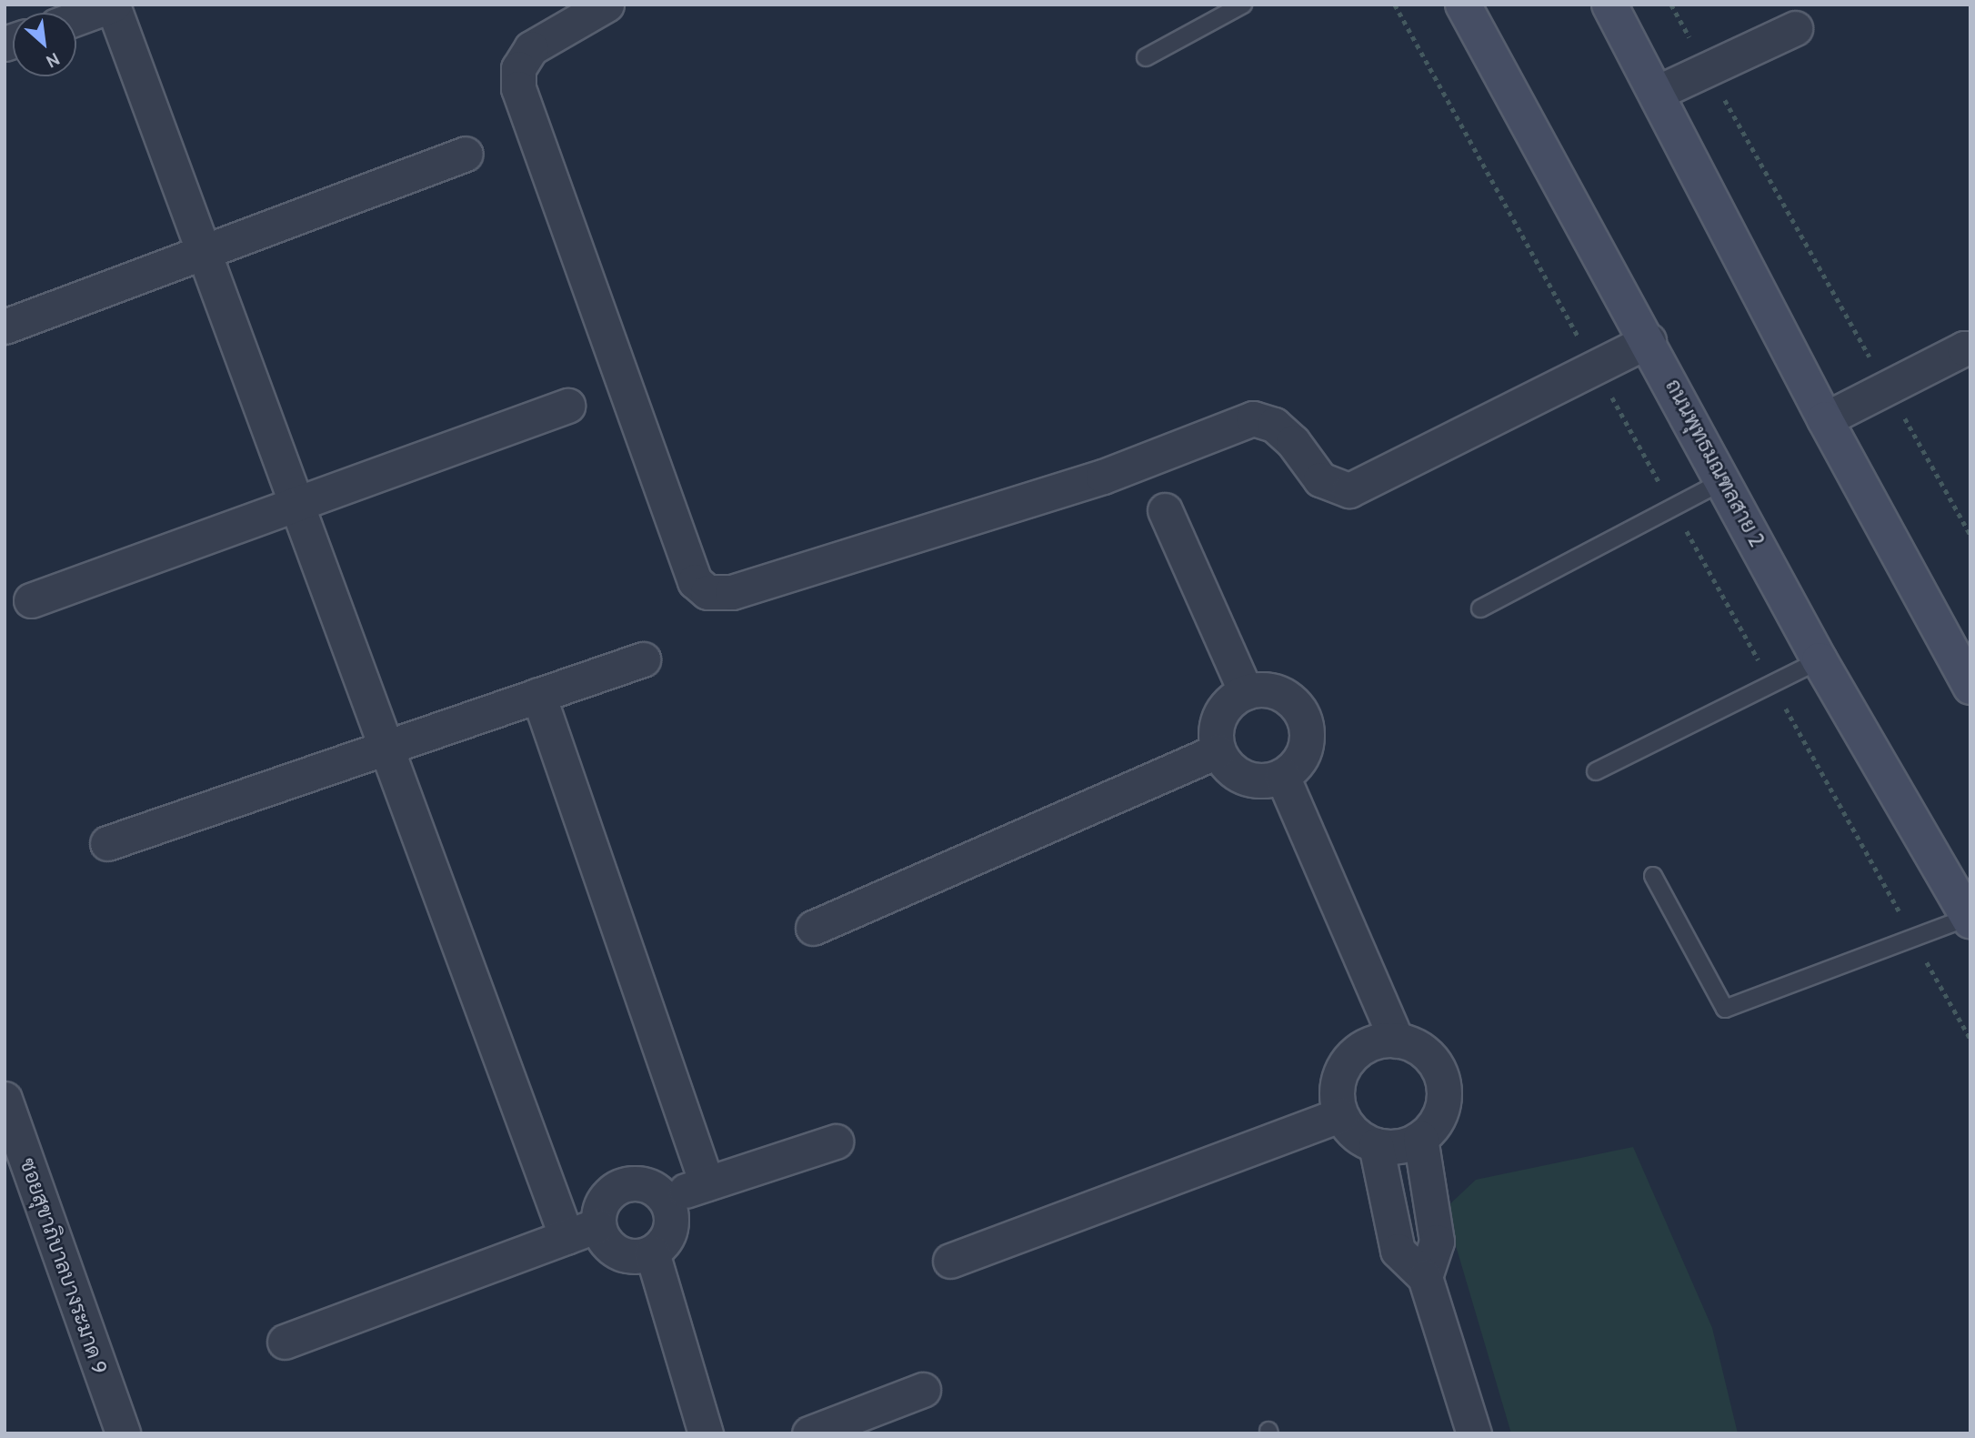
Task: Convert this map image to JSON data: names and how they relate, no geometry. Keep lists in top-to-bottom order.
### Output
{
  "streets": {
    "main road": ["ถนนพุทธมณฑลสาย 2"],
    "street": ["ซอยสุขาภิบาลบางระมาด 9"]
  },
  "north": "bottom right"
}
